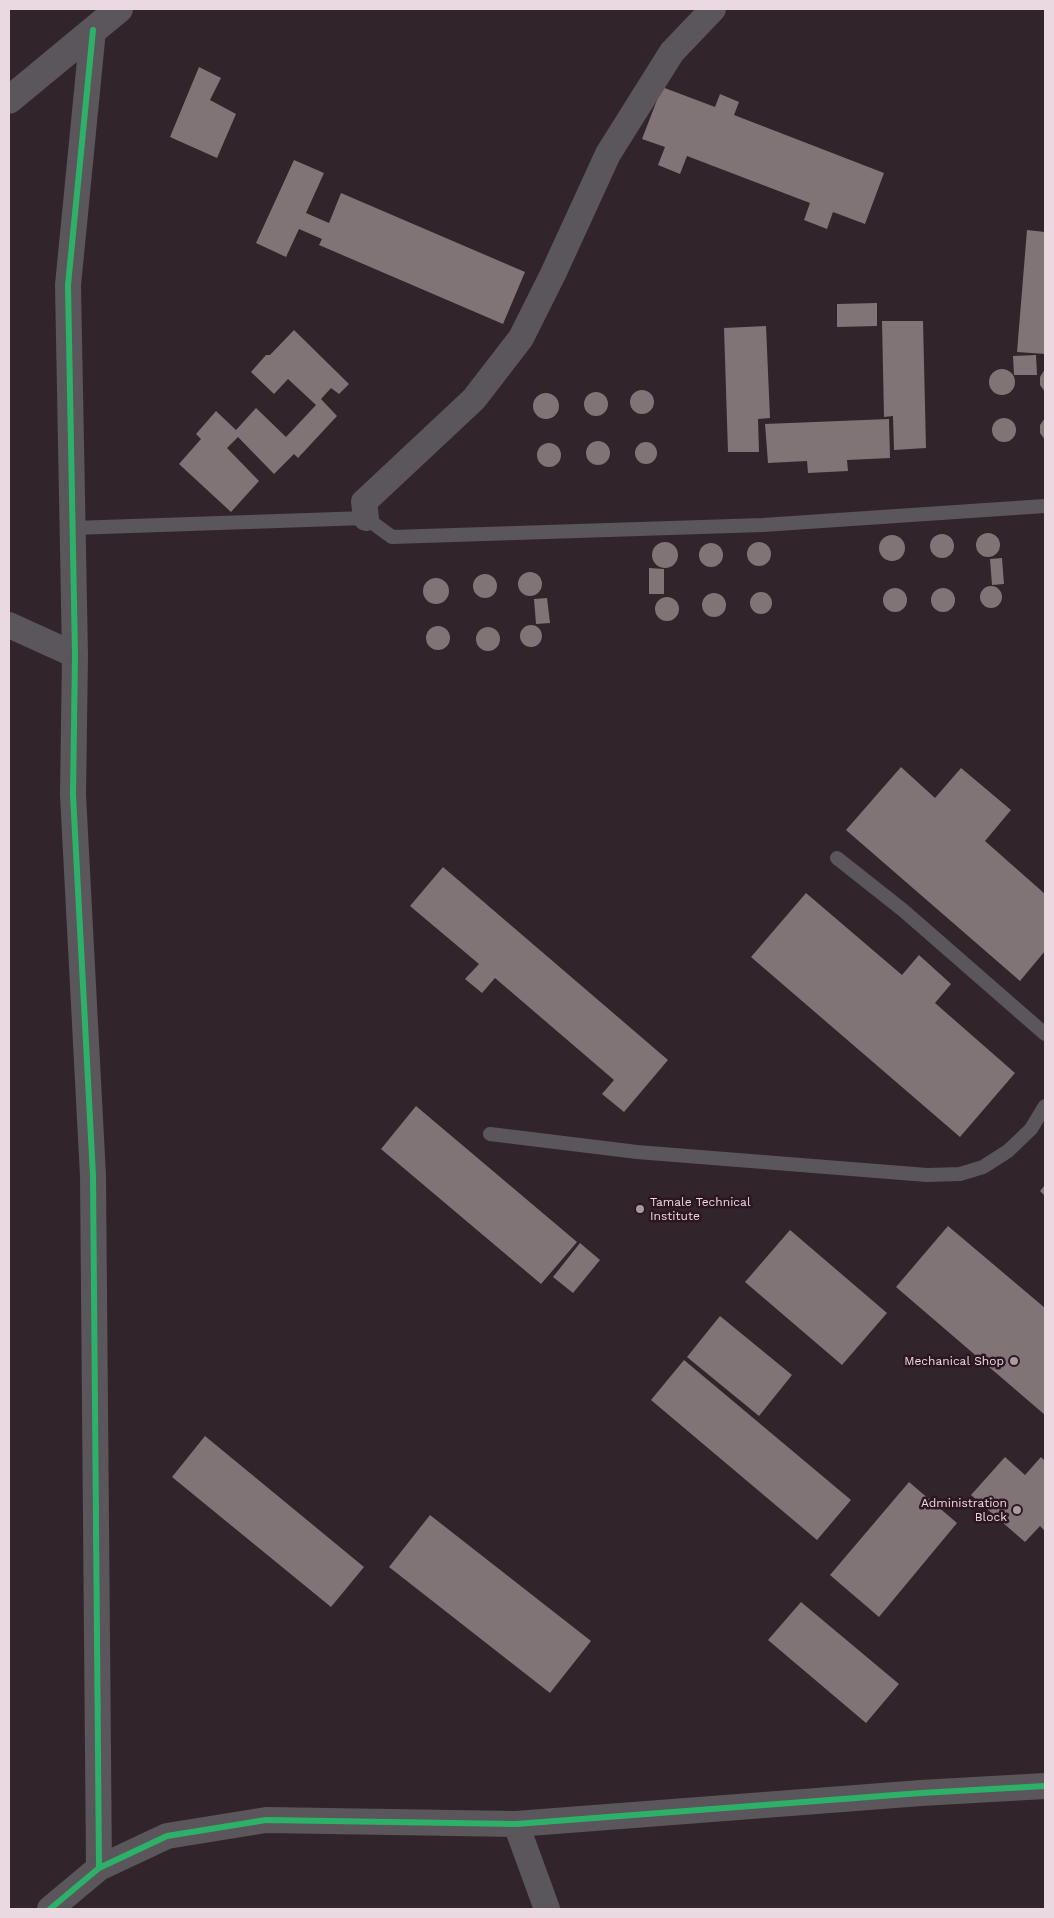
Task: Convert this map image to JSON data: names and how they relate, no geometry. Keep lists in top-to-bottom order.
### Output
{
  "places": ["Tamale Technical Institute", "Mechanical Shop", "Administration Block"]
}
